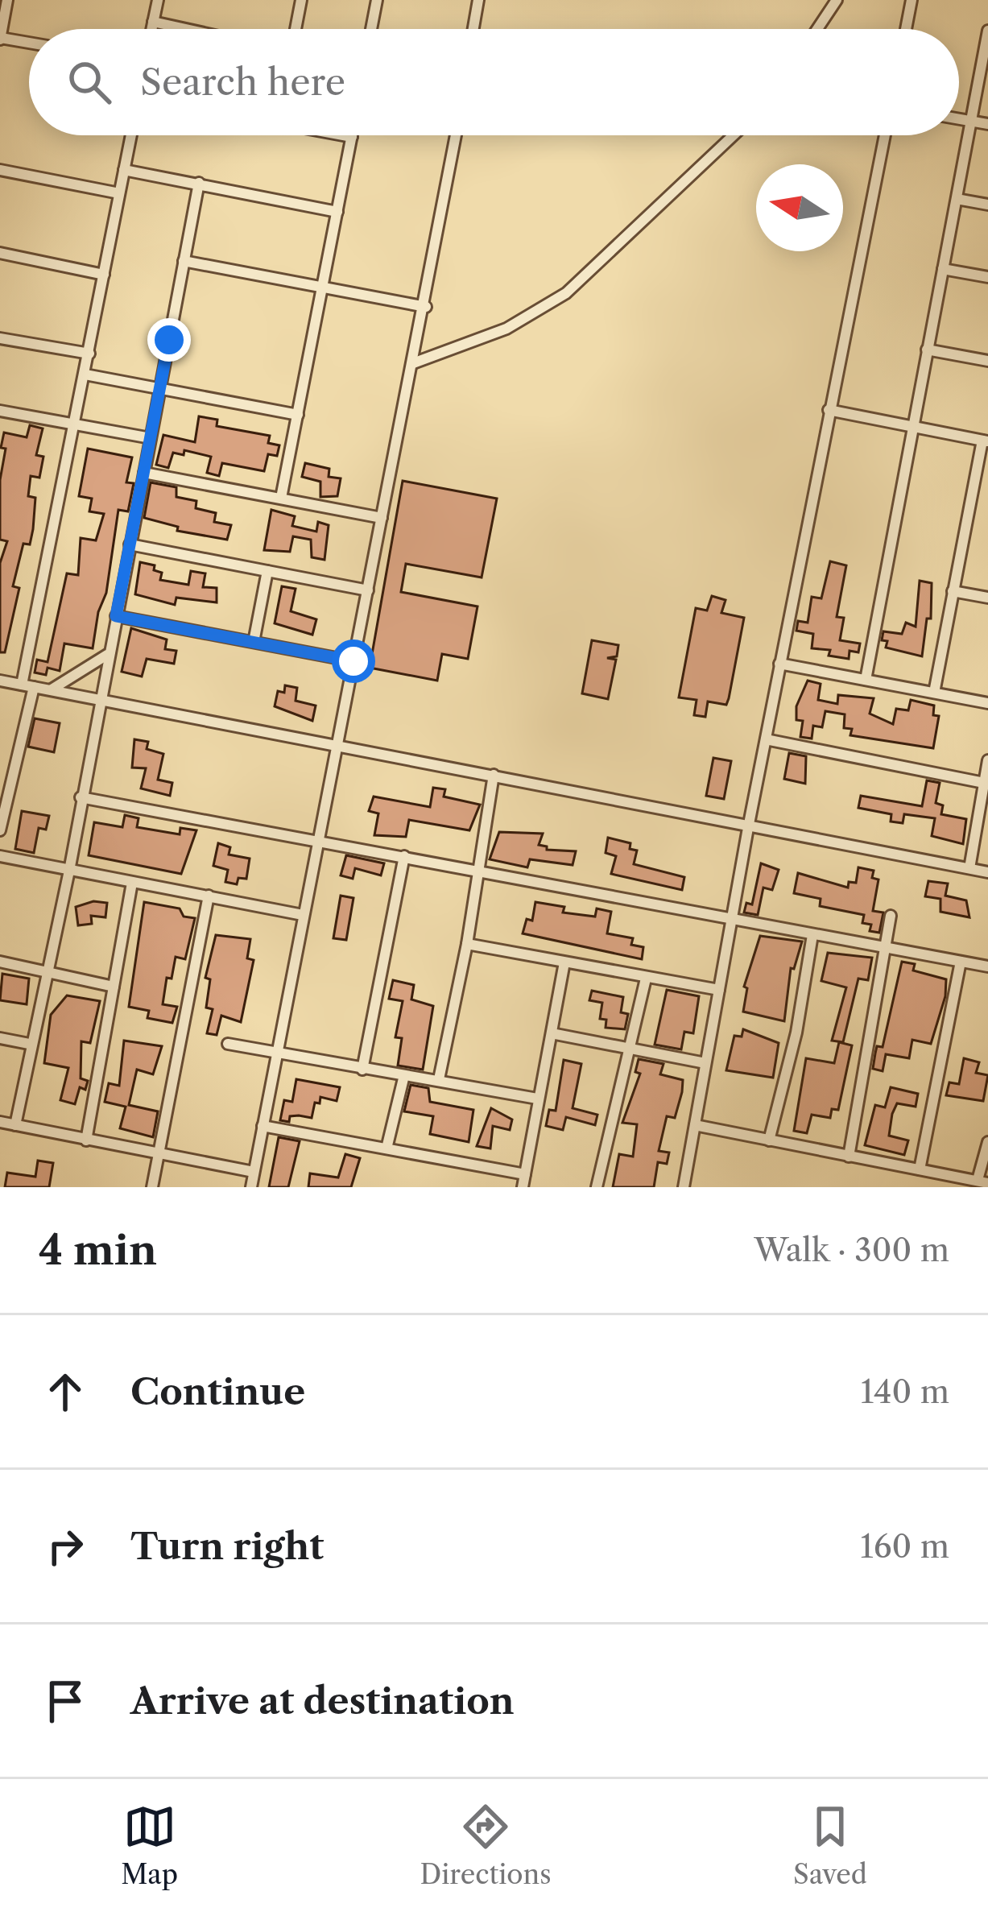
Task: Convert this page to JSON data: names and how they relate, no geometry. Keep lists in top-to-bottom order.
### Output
{
  "north": "left",
  "page": {
    "search": "Search here",
    "heading": ["4 min", "Walk · 300 m"],
    "list": [
      ["Continue", "140 m"],
      ["Turn right", "160 m"],
      "Arrive at destination"
    ],
    "nav": ["Map", "Directions", "Saved"]
  }
}
